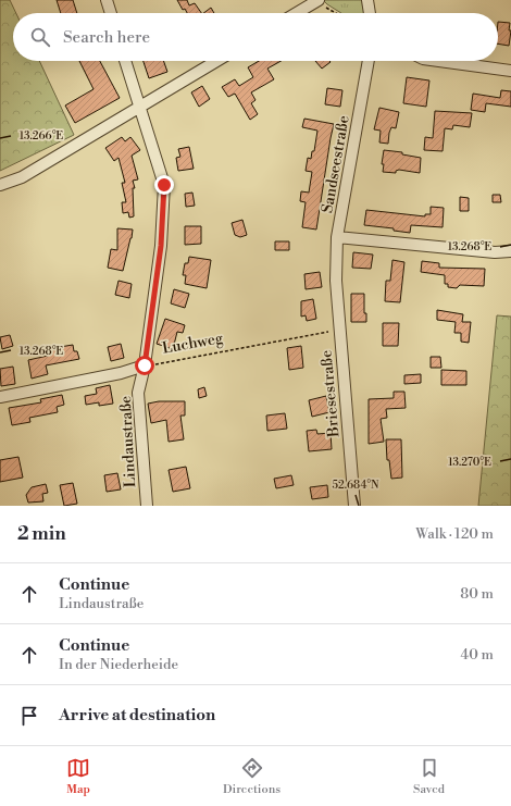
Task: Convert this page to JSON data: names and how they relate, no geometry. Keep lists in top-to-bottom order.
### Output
{
  "streets": {
    "street": [
      "Sandseestraße",
      "Luchweg",
      "Briesestraße",
      "Lindaustraße"
    ]
  },
  "crossings": [
    ["Sandseestraße", "Briesestraße"],
    ["Luchweg", "Briesestraße"],
    ["Luchweg", "Lindaustraße"]
  ],
  "page": {
    "search": "Search here",
    "heading": ["2 min", "Walk · 120 m"],
    "list": [
      ["Continue", "Lindaustraße", "80 m"],
      ["Continue", "In der Niederheide", "40 m"],
      "Arrive at destination"
    ],
    "nav": ["Map", "Directions", "Saved"]
  },
  "coordinates": [
    "13.266°E",
    "13.268°E",
    "13.270°E",
    "52.684°N"
  ]
}
